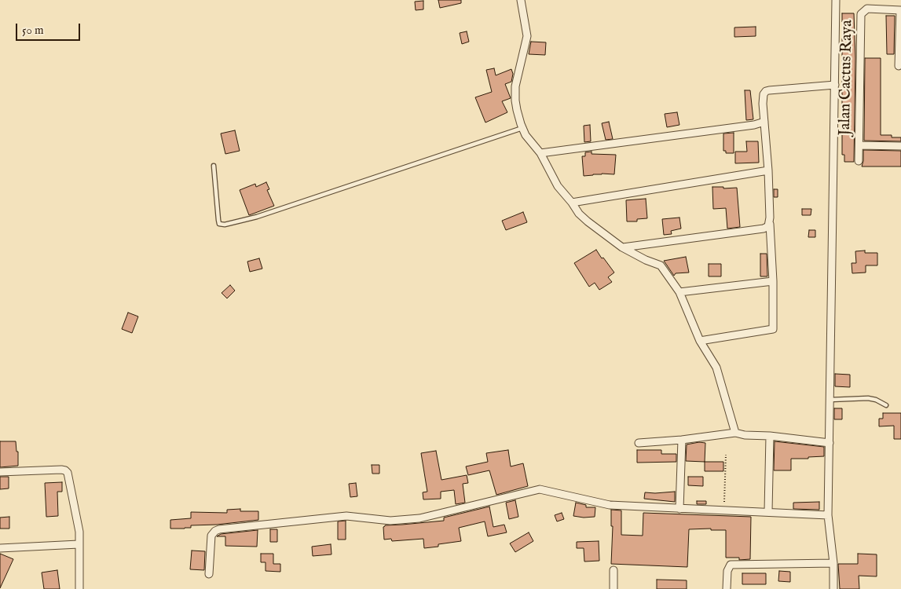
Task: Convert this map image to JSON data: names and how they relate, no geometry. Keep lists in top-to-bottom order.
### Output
{
  "streets": {
    "street": ["Jalan Cactus Raya"]
  },
  "scale_bar": "50 m"
}
